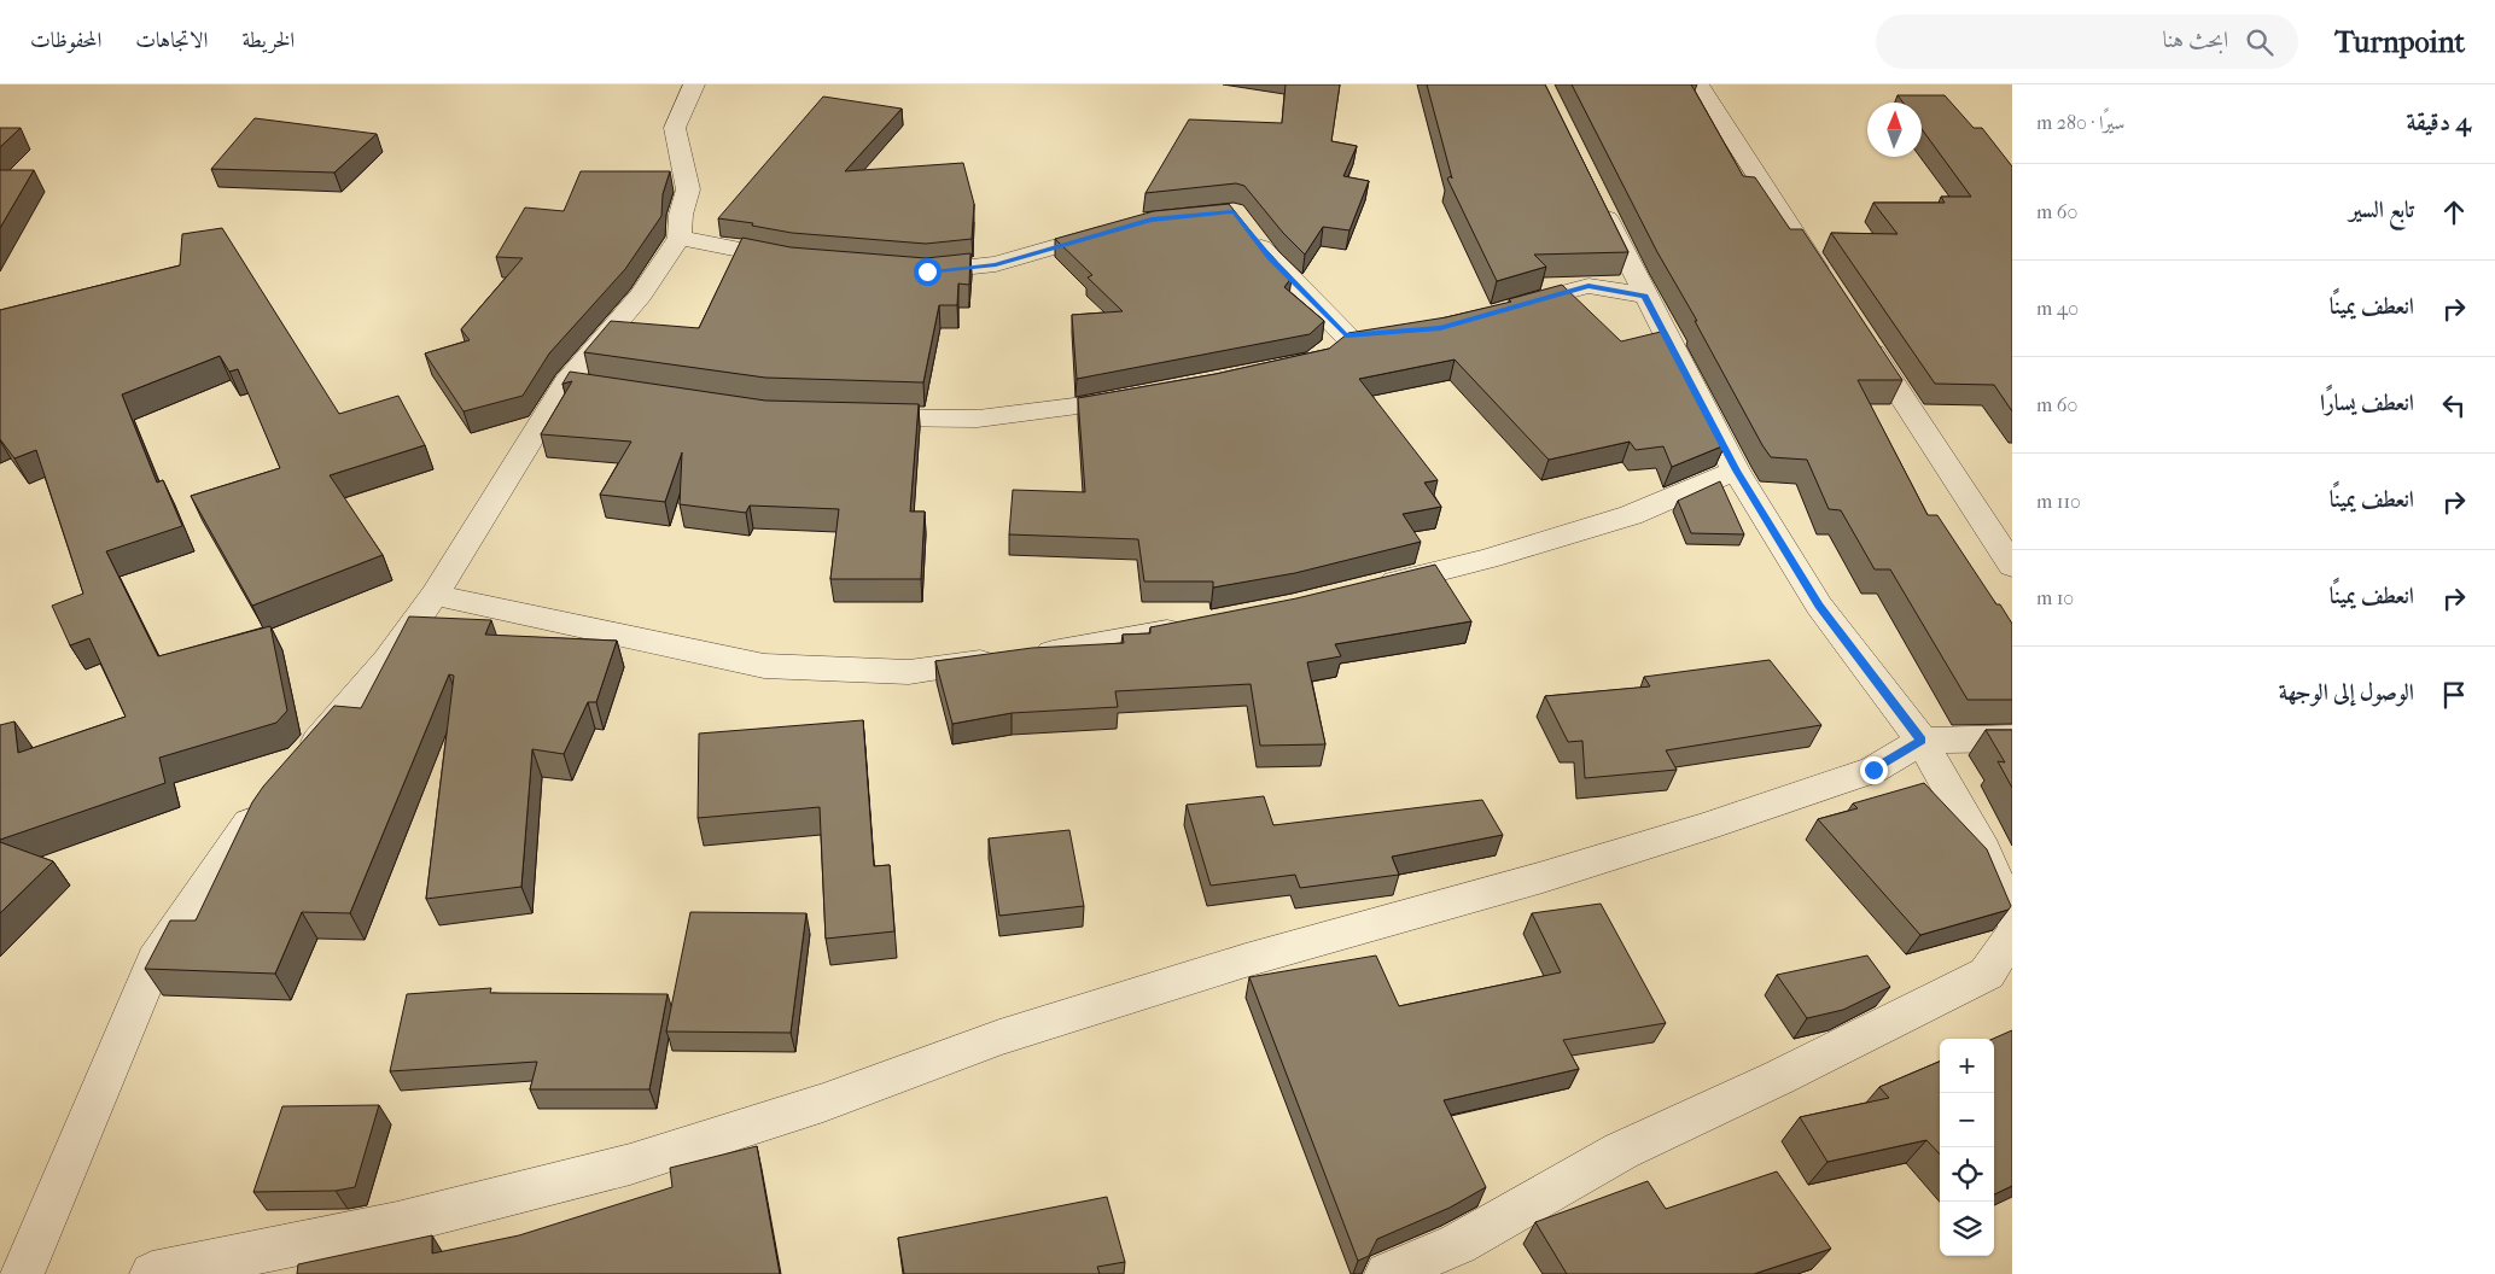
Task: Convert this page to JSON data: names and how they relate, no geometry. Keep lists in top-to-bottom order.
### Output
{
  "north": "top",
  "page": {
    "header": "Turnpoint",
    "search": "ابحث هنا",
    "nav": ["الخريطة", "الاتجاهات", "المحفوظات"],
    "heading": ["4 دقيقة", "سيرًا · 280 m"],
    "list": [
      ["تابع السير", "60 m"],
      ["انعطف يمينًا", "40 m"],
      ["انعطف يسارًا", "60 m"],
      ["انعطف يمينًا", "110 m"],
      ["انعطف يمينًا", "10 m"],
      "الوصول إلى الوجهة"
    ],
    "map_buttons": ["+", "−"]
  }
}
